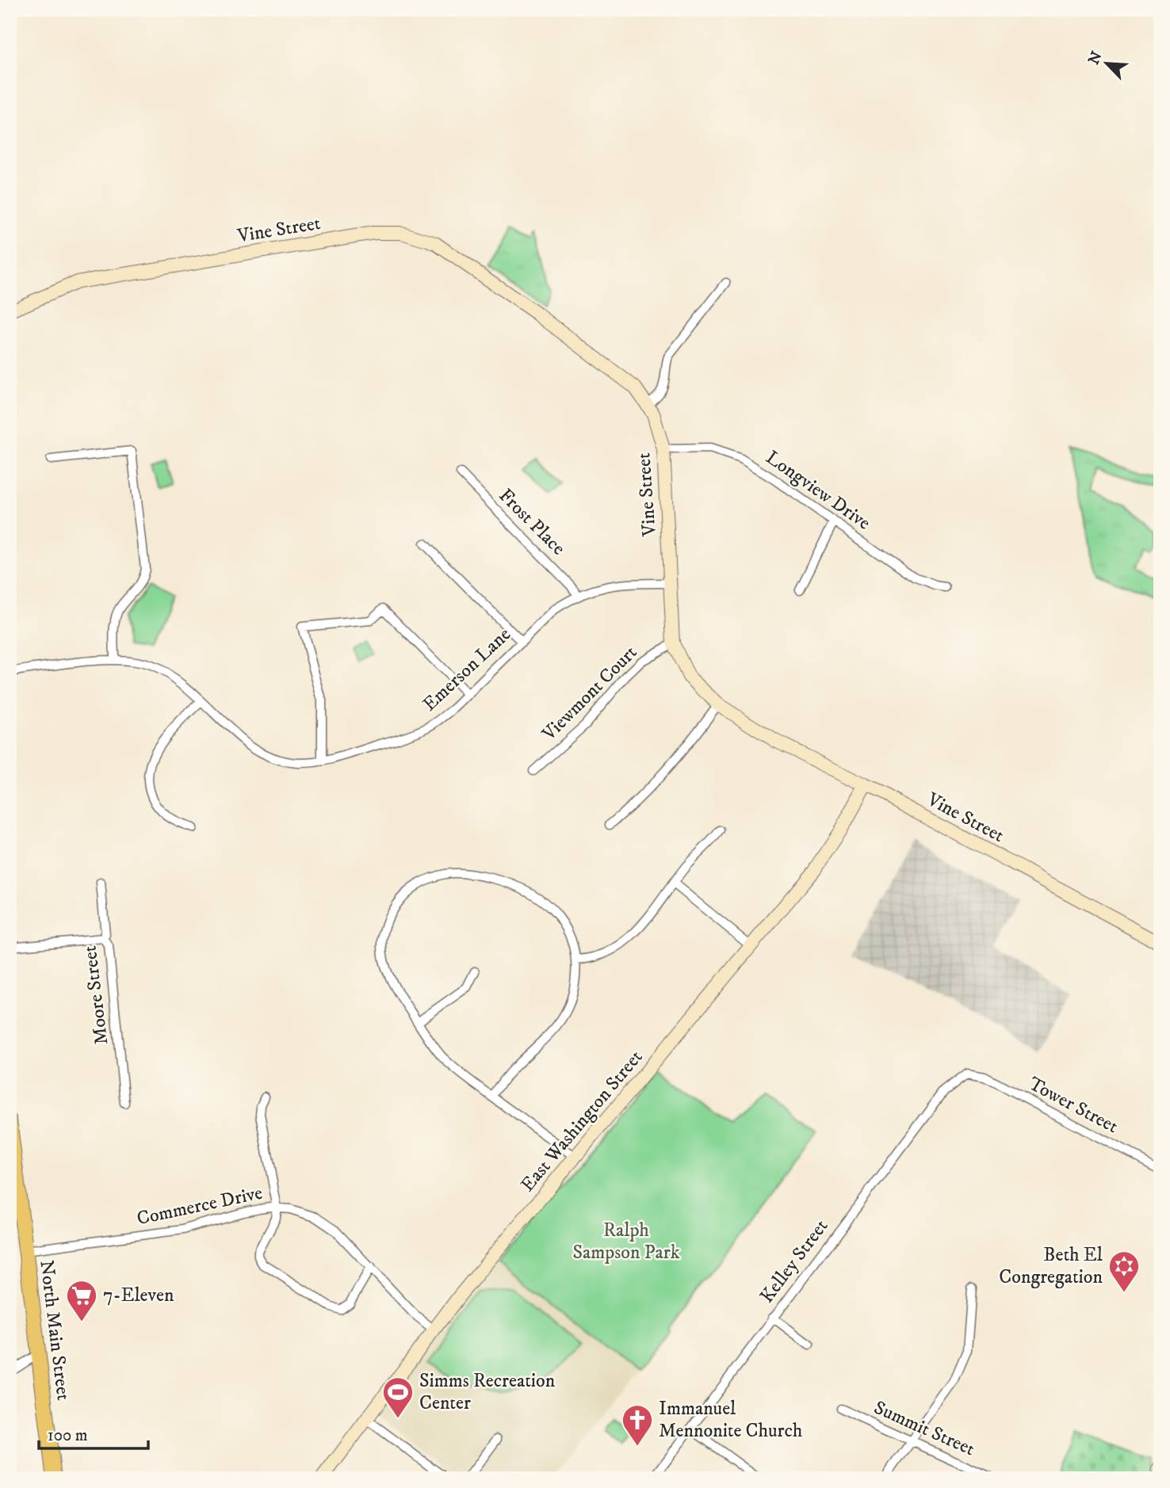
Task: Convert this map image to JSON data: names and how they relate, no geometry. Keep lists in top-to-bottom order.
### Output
{
  "streets": {
    "main road": ["Vine Street", "East Washington Street", "North Main Street"],
    "street": [
      "Longview Drive",
      "Frost Place",
      "Emerson Lane",
      "Viewmont Court",
      "Moore Street",
      "Tower Street",
      "Commerce Drive",
      "Kelley Street",
      "Summit Street"
    ]
  },
  "crossings": [
    ["Vine Street", "Longview Drive"],
    ["Vine Street", "Emerson Lane"],
    ["Vine Street", "Viewmont Court"],
    ["Vine Street", "East Washington Street"],
    ["Frost Place", "Emerson Lane"],
    ["Tower Street", "Kelley Street"],
    ["East Washington Street", "Commerce Drive"],
    ["Commerce Drive", "North Main Street"]
  ],
  "parks": ["Ralph Sampson Park"],
  "places": {
    "synagogue": ["Beth El Congregation"],
    "supermarket": ["7-Eleven"],
    "sports": ["Simms Recreation Center"],
    "church": ["Immanuel Mennonite Church"]
  },
  "scale_bar": "100 m",
  "north": "top left"
}
